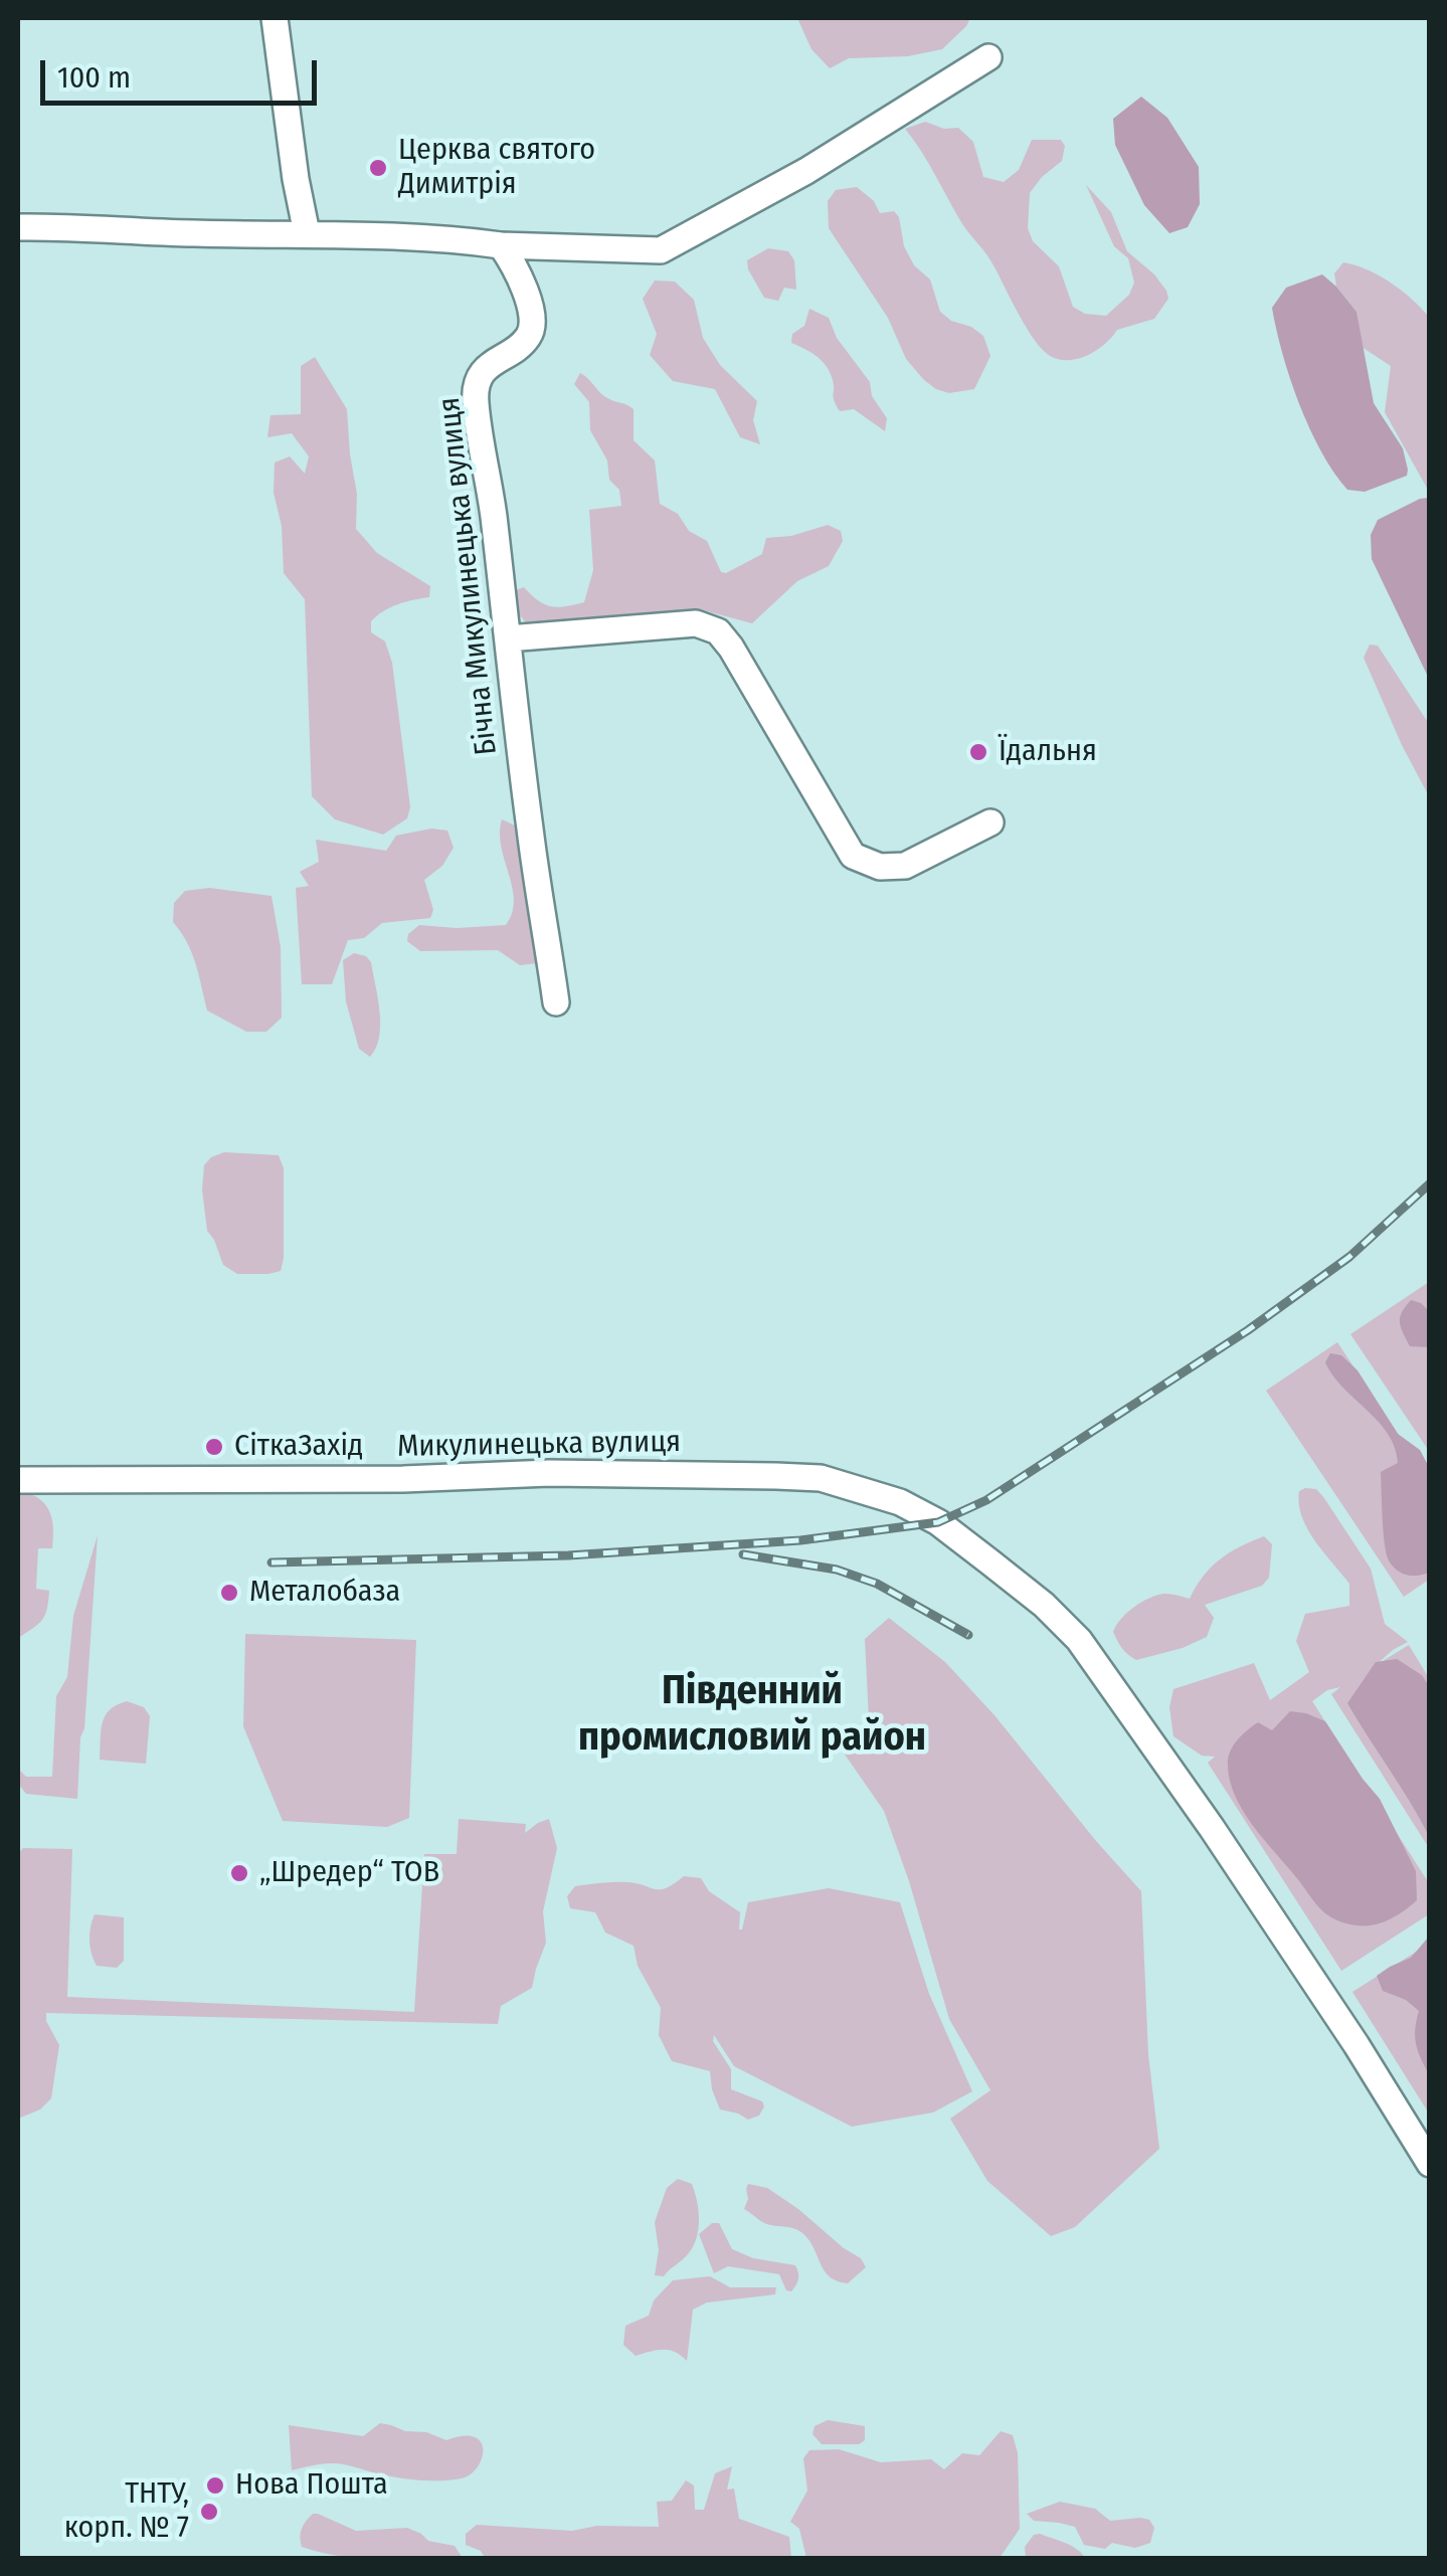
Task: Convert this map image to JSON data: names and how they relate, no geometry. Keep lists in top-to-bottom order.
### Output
{
  "streets": {
    "street": ["Бічна Микулинецька вулиця", "Микулинецька вулиця"]
  },
  "districts": ["Південний промисловий район"],
  "places": [
    "Церква святого Димитрія",
    "Їдальня",
    "СіткаЗахід",
    "Металобаза",
    "„Шредер“ ТОВ",
    "Нова Пошта",
    "ТНТУ, корп. № 7"
  ],
  "scale_bar": "100 m"
}
